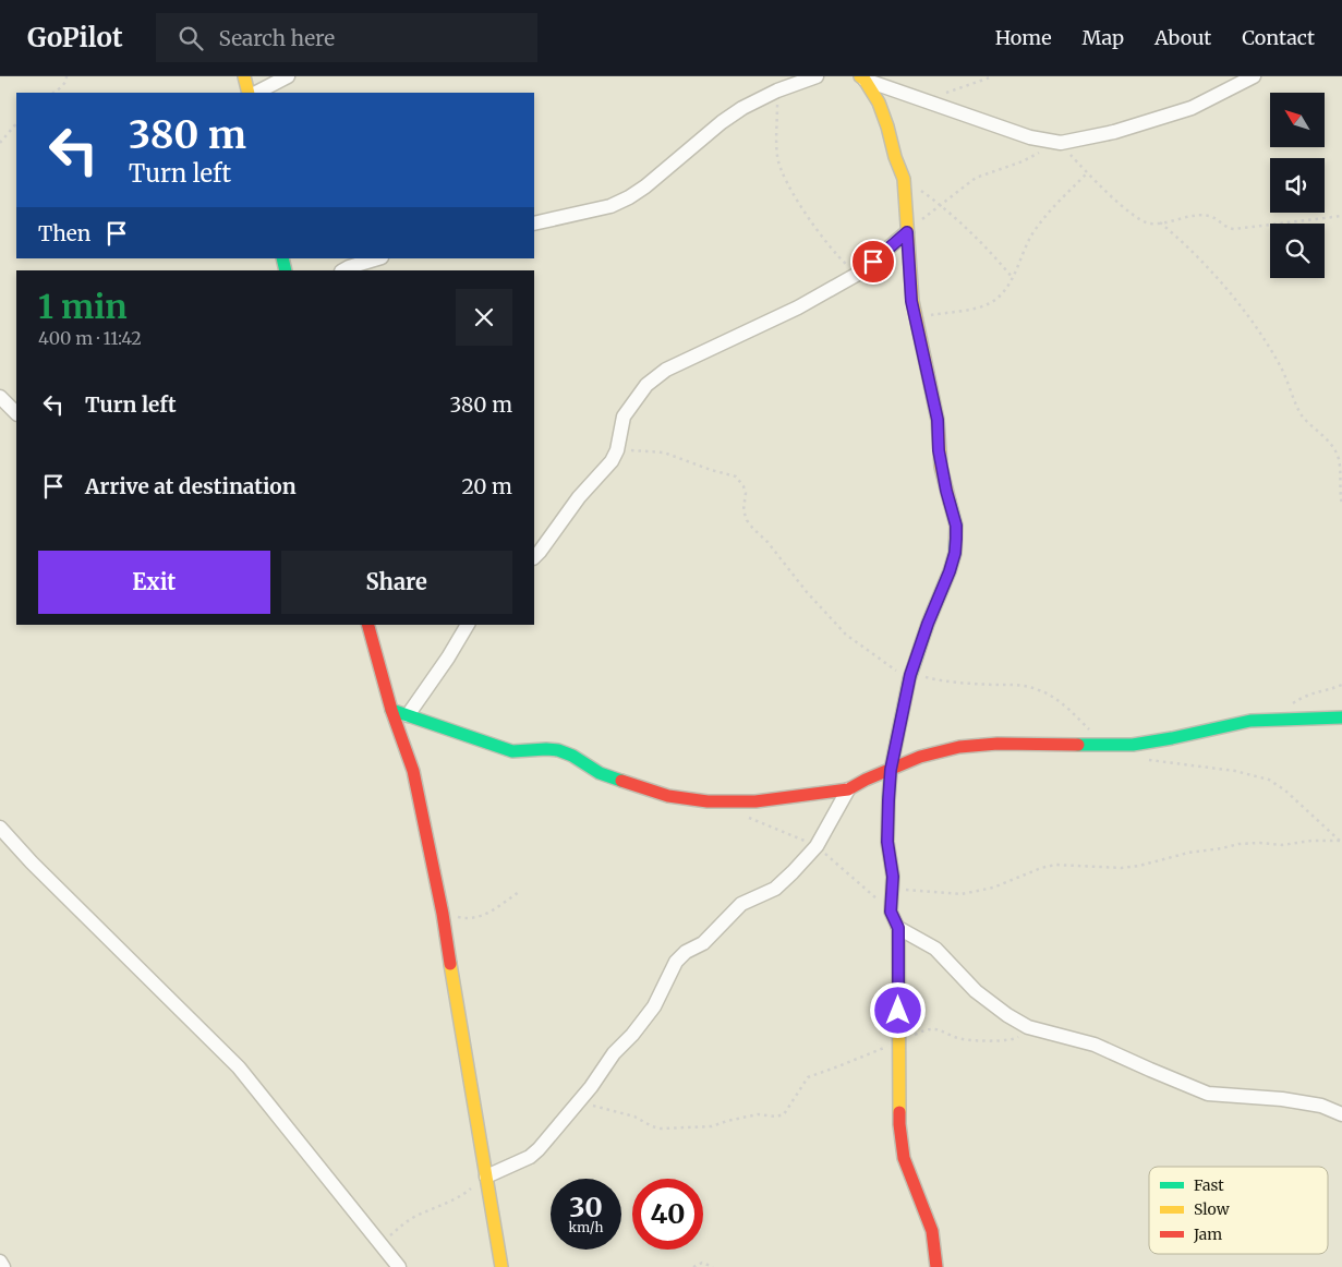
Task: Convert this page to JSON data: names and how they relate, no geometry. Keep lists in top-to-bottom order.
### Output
{
  "legend": ["Fast", "Slow", "Jam"],
  "north": "top left",
  "page": {
    "header": "GoPilot",
    "search": "Search here",
    "nav": [
      "Home",
      "Map",
      "About",
      "Contact"
    ],
    "turn": ["380 m", "Turn left"],
    "then": "Then",
    "heading": ["1 min", "400 m · 11:42"],
    "list": [
      {
        "name": "Turn left",
        "value": "380 m"
      },
      {
        "name": "Arrive at destination",
        "value": "20 m"
      }
    ],
    "buttons": ["Exit", "Share"],
    "speed": "30 km/h",
    "limit": "40"
  }
}
